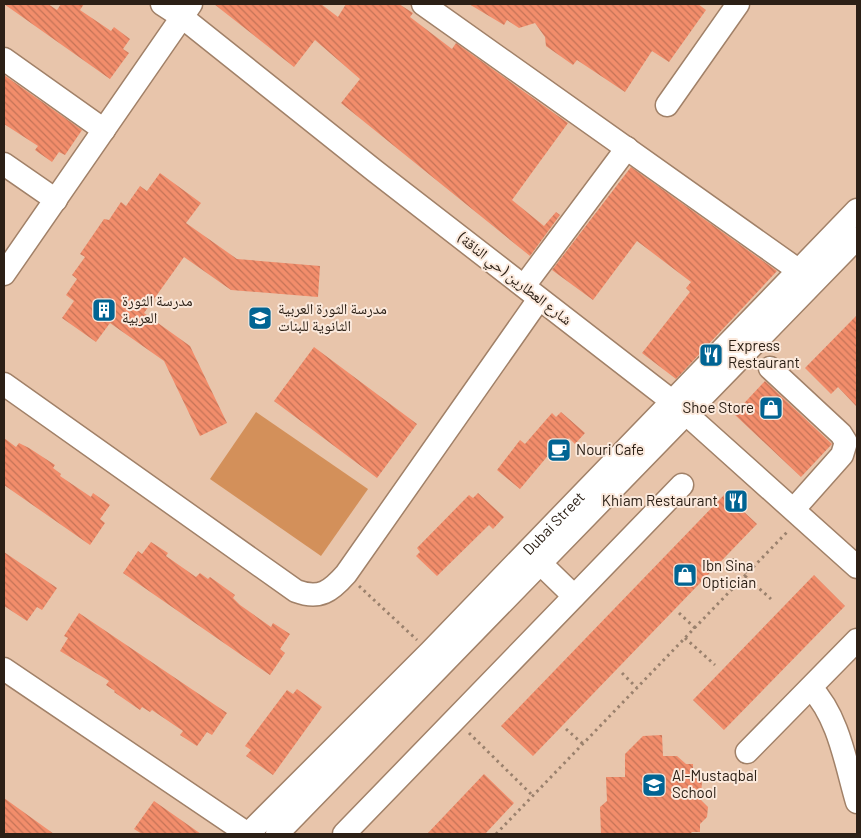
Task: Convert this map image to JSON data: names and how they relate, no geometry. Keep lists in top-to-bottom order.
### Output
{
  "streets": {
    "street": ["شارع العطارين (حي الناقة)", "Dubai Street"]
  },
  "crossings": [
    ["شارع العطارين (حي الناقة)", "Dubai Street"]
  ],
  "places": {
    "building": ["مدرسة الثورة العربية"],
    "school or university": ["مدرسة الثورة العربية الثانوية للبنات", "Al-Mustaqbal School"],
    "restaurant": ["Express Restaurant", "Khiam Restaurant"],
    "shop": ["Shoe Store", "Ibn Sina Optician"],
    "cafe": ["Nouri Cafe"]
  }
}
